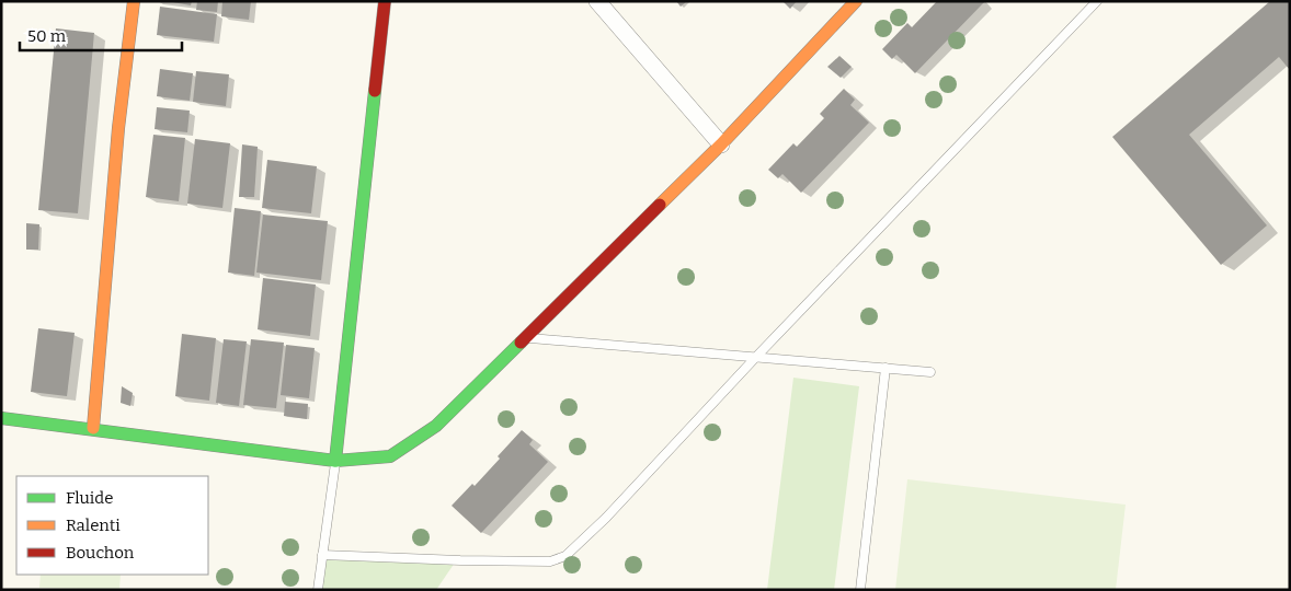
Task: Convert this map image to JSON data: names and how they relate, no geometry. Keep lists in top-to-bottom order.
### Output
{
  "legend": ["Fluide", "Ralenti", "Bouchon"],
  "scale_bar": "50 m"
}
